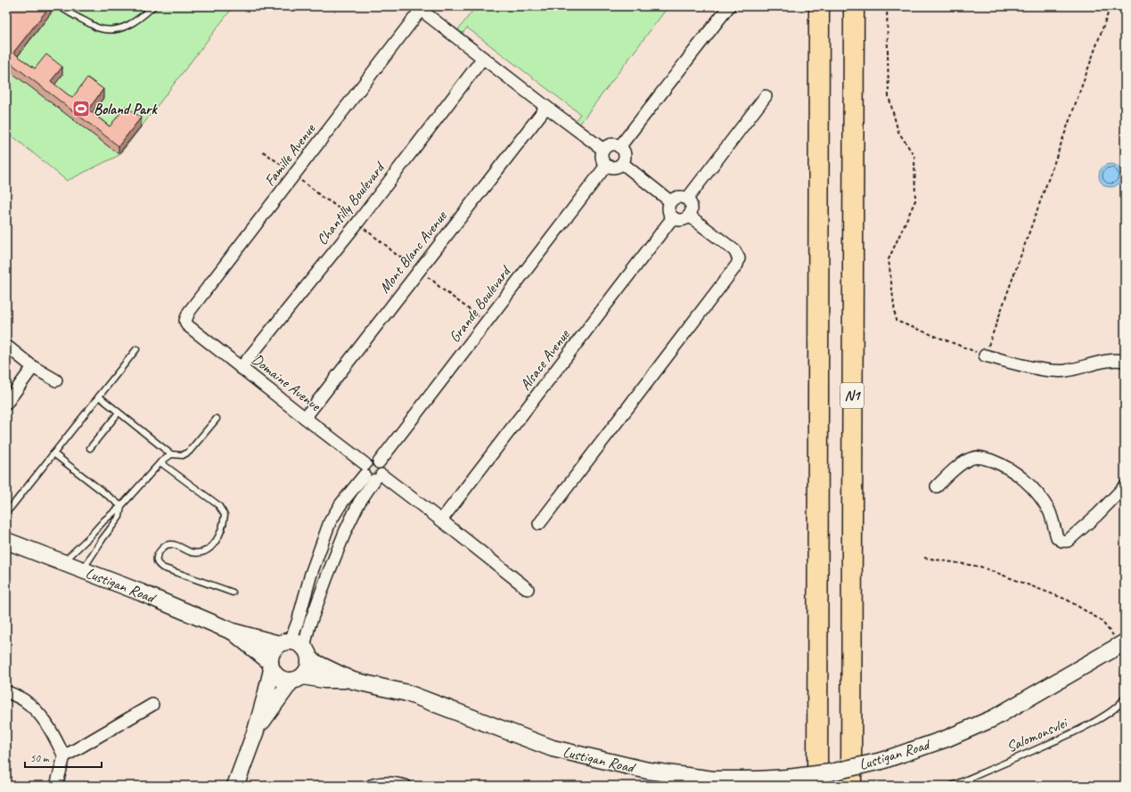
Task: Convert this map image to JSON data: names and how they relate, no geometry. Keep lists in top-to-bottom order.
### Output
{
  "streets": {
    "highway": ["N1"],
    "main road": ["Lustigan Road"],
    "street": [
      "Famille Avenue",
      "Chantilly Boulevard",
      "Mont Blanc Avenue",
      "Grande Boulevard",
      "Alsace Avenue",
      "Domaine Avenue"
    ],
    "lane": ["Salomonsvlei"]
  },
  "crossings": [
    ["Famille Avenue", "Domaine Avenue"],
    ["Chantilly Boulevard", "Domaine Avenue"],
    ["Mont Blanc Avenue", "Domaine Avenue"],
    ["Grande Boulevard", "Domaine Avenue"],
    ["Alsace Avenue", "Domaine Avenue"]
  ],
  "places": {
    "sports": ["Boland Park"]
  },
  "scale_bar": "50 m"
}
